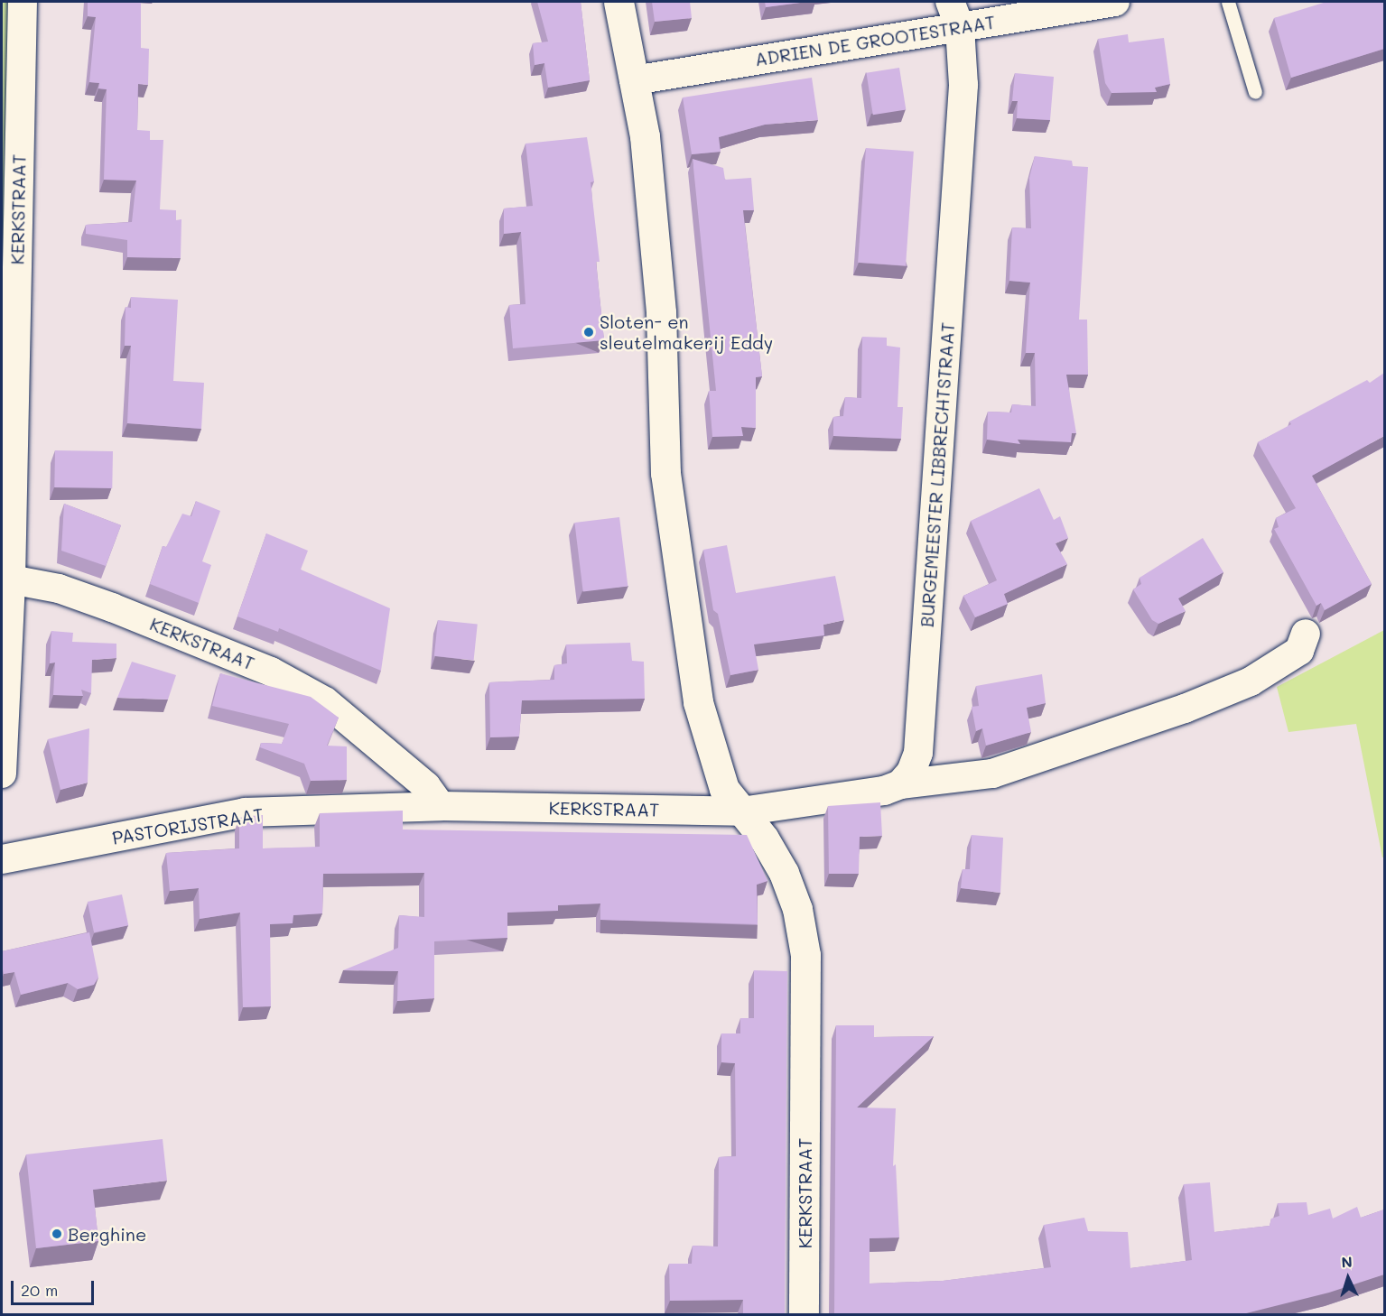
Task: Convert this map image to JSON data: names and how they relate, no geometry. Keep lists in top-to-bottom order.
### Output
{
  "streets": {
    "street": [
      "ADRIEN DE GROOTESTRAAT",
      "KERKSTRAAT",
      "BURGEMEESTER LIBBRECHTSTRAAT",
      "PASTORIJSTRAAT"
    ]
  },
  "crossings": [
    ["ADRIEN DE GROOTESTRAAT", "BURGEMEESTER LIBBRECHTSTRAAT"],
    ["KERKSTRAAT", "PASTORIJSTRAAT"]
  ],
  "places": ["Sloten- en sleutelmakerij Eddy", "Berghine"],
  "scale_bar": "20 m",
  "north": "top"
}
